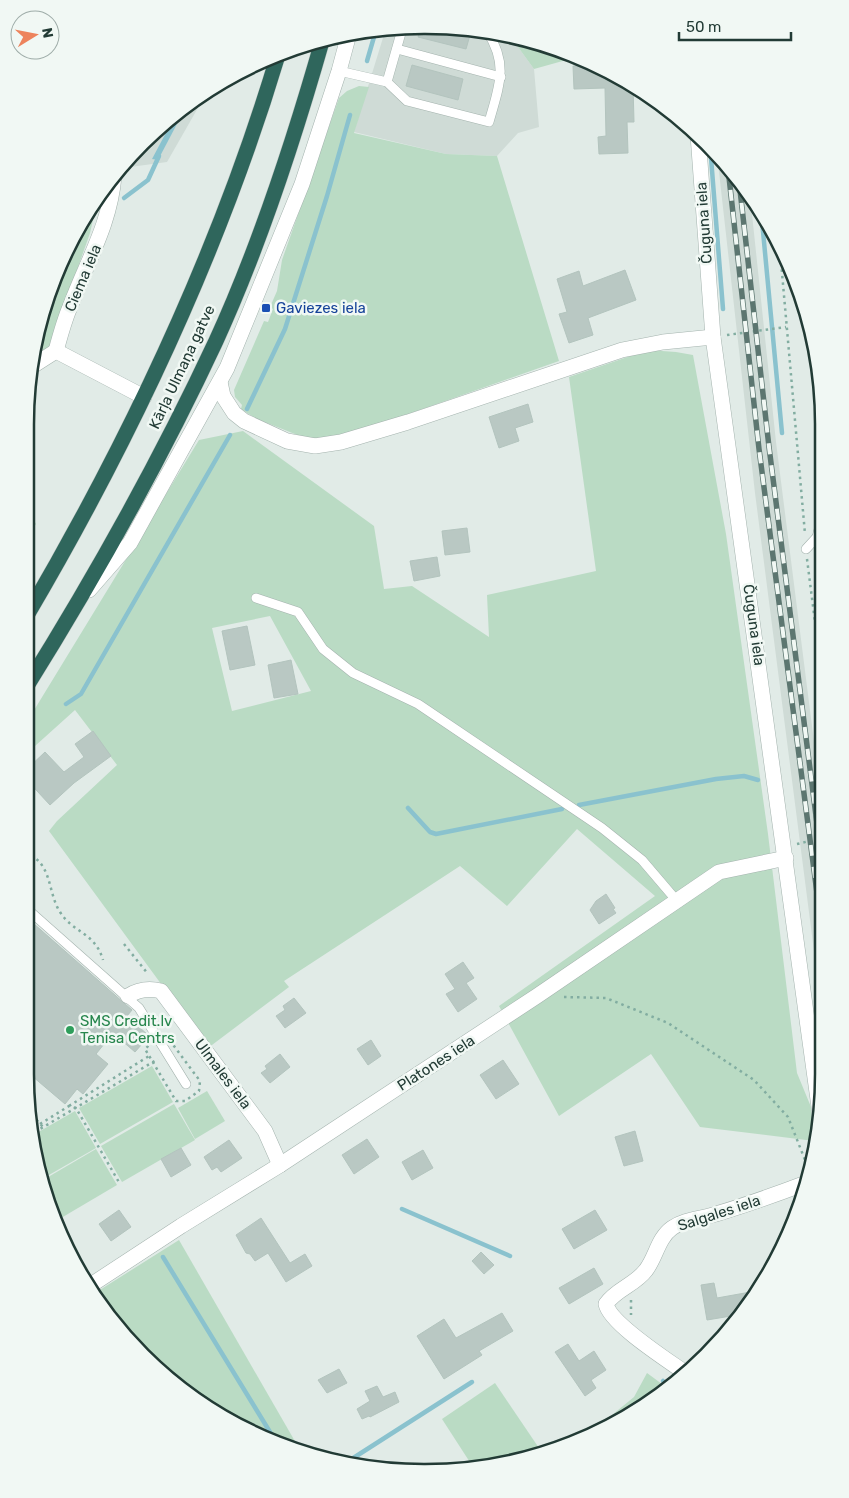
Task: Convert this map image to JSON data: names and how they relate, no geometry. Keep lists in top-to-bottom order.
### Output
{
  "streets": {
    "highway": ["Kārļa Ulmaņa gatve"],
    "street": [
      "Čuguna iela",
      "Ciema iela",
      "Platones iela",
      "Ulmales iela",
      "Salgales iela"
    ]
  },
  "crossings": [
    ["Čuguna iela", "Platones iela"],
    ["Platones iela", "Ulmales iela"]
  ],
  "places": {
    "transit": ["Gaviezes iela"],
    "other": ["SMS Credit.lv Tenisa Centrs"]
  },
  "scale_bar": "50 m",
  "north": "right"
}
